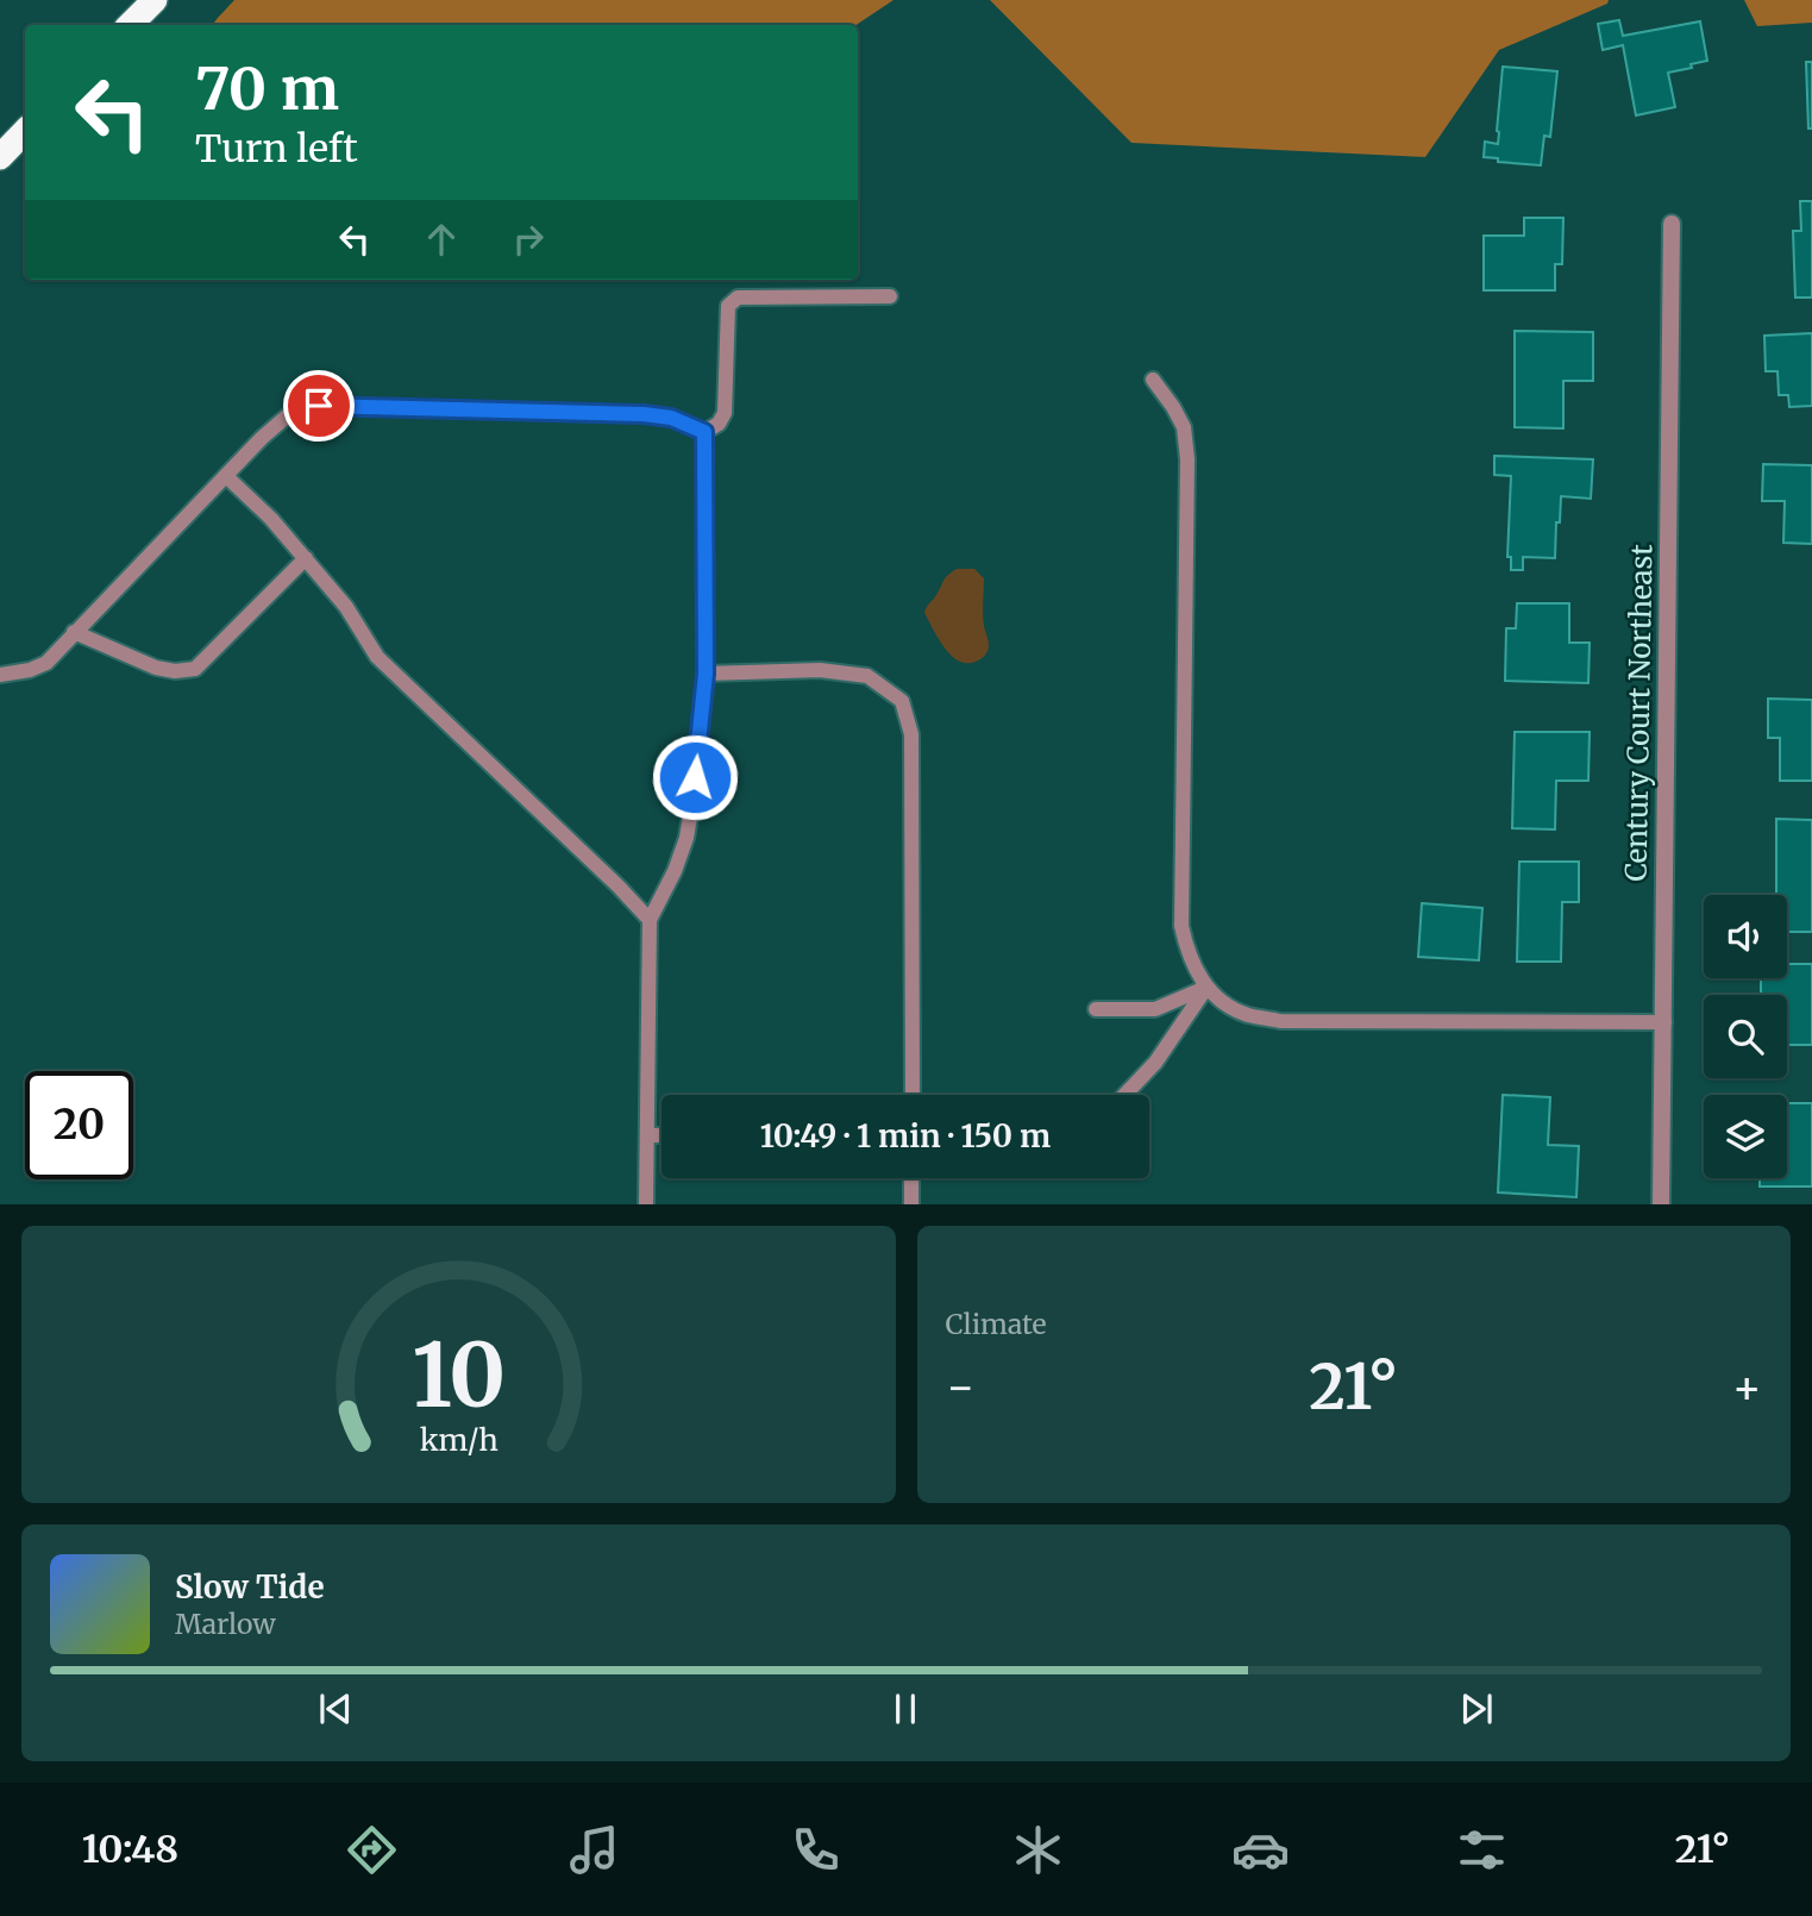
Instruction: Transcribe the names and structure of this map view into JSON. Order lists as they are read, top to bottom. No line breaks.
{"streets":{"street":["Century Court Northeast"]},"page":{"turn":["70 m","Turn left"],"limit":"20","trip":"10:49 · 1 min · 150 m","tile":"Climate","heat":["−","21°","+"],"song":["Slow Tide","Marlow"],"tabs":["10:48","21°"],"gauge":["10","km/h"]}}
